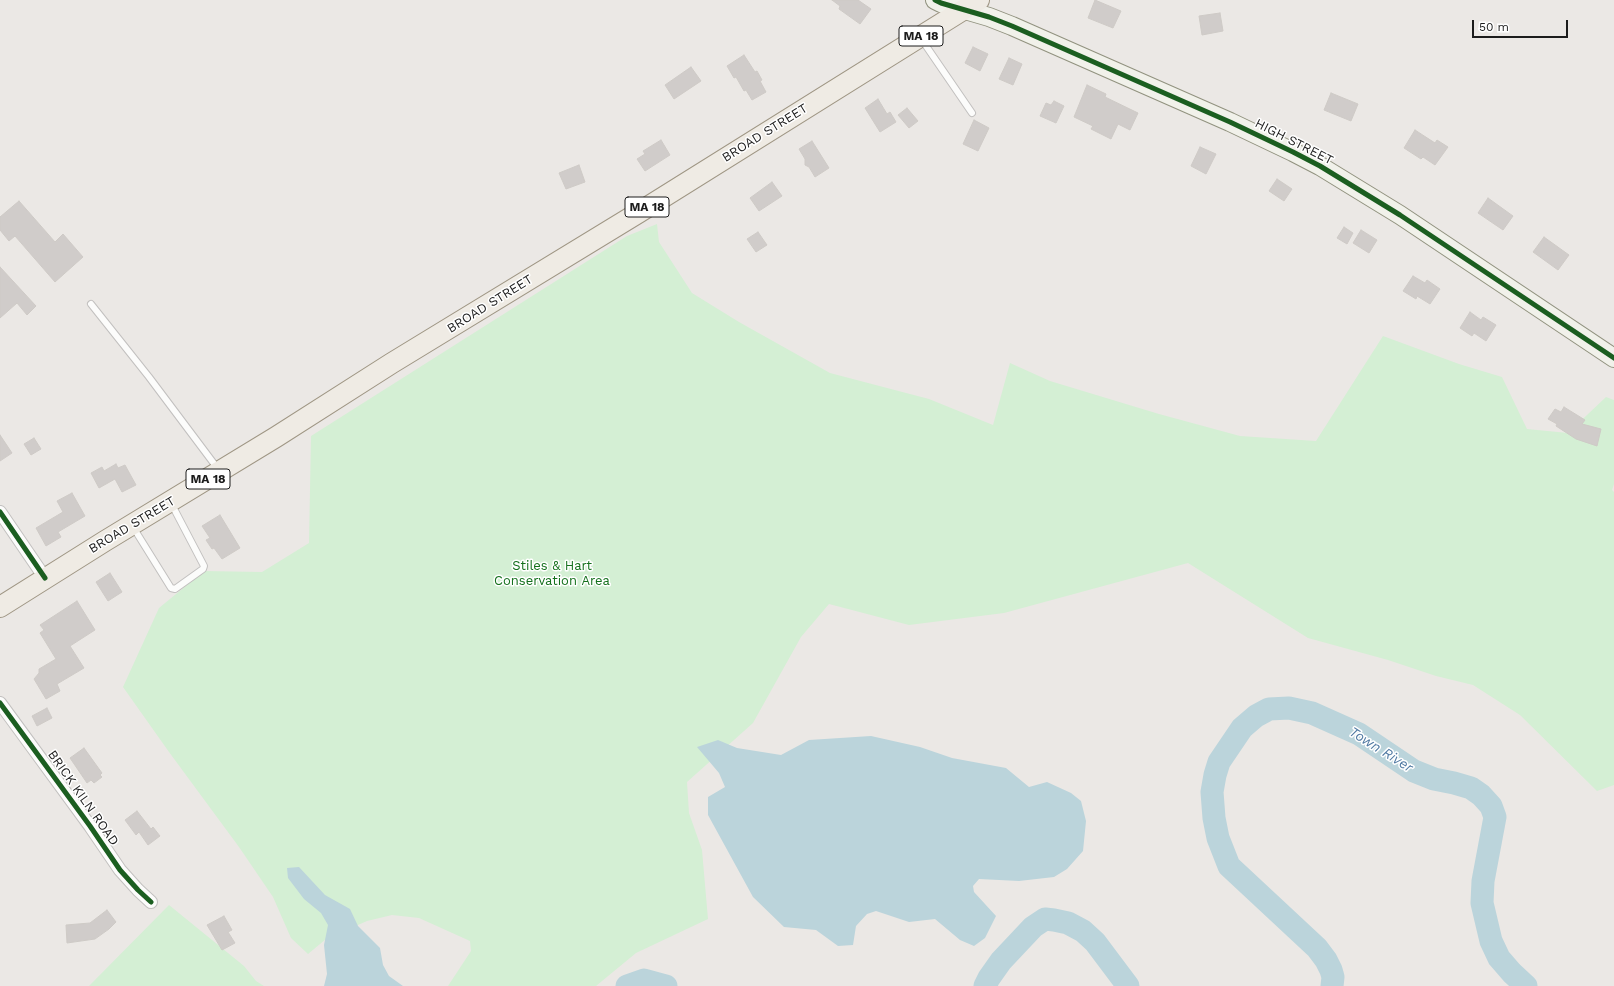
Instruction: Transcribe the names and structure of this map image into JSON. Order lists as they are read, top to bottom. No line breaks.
{"streets":{"main road":["MA 18","BROAD STREET"],"street":["HIGH STREET","BRICK KILN ROAD"]},"crossings":[["BROAD STREET","HIGH STREET"]],"water":["Town River"],"parks":["Stiles & Hart Conservation Area"],"scale_bar":"50 m"}
